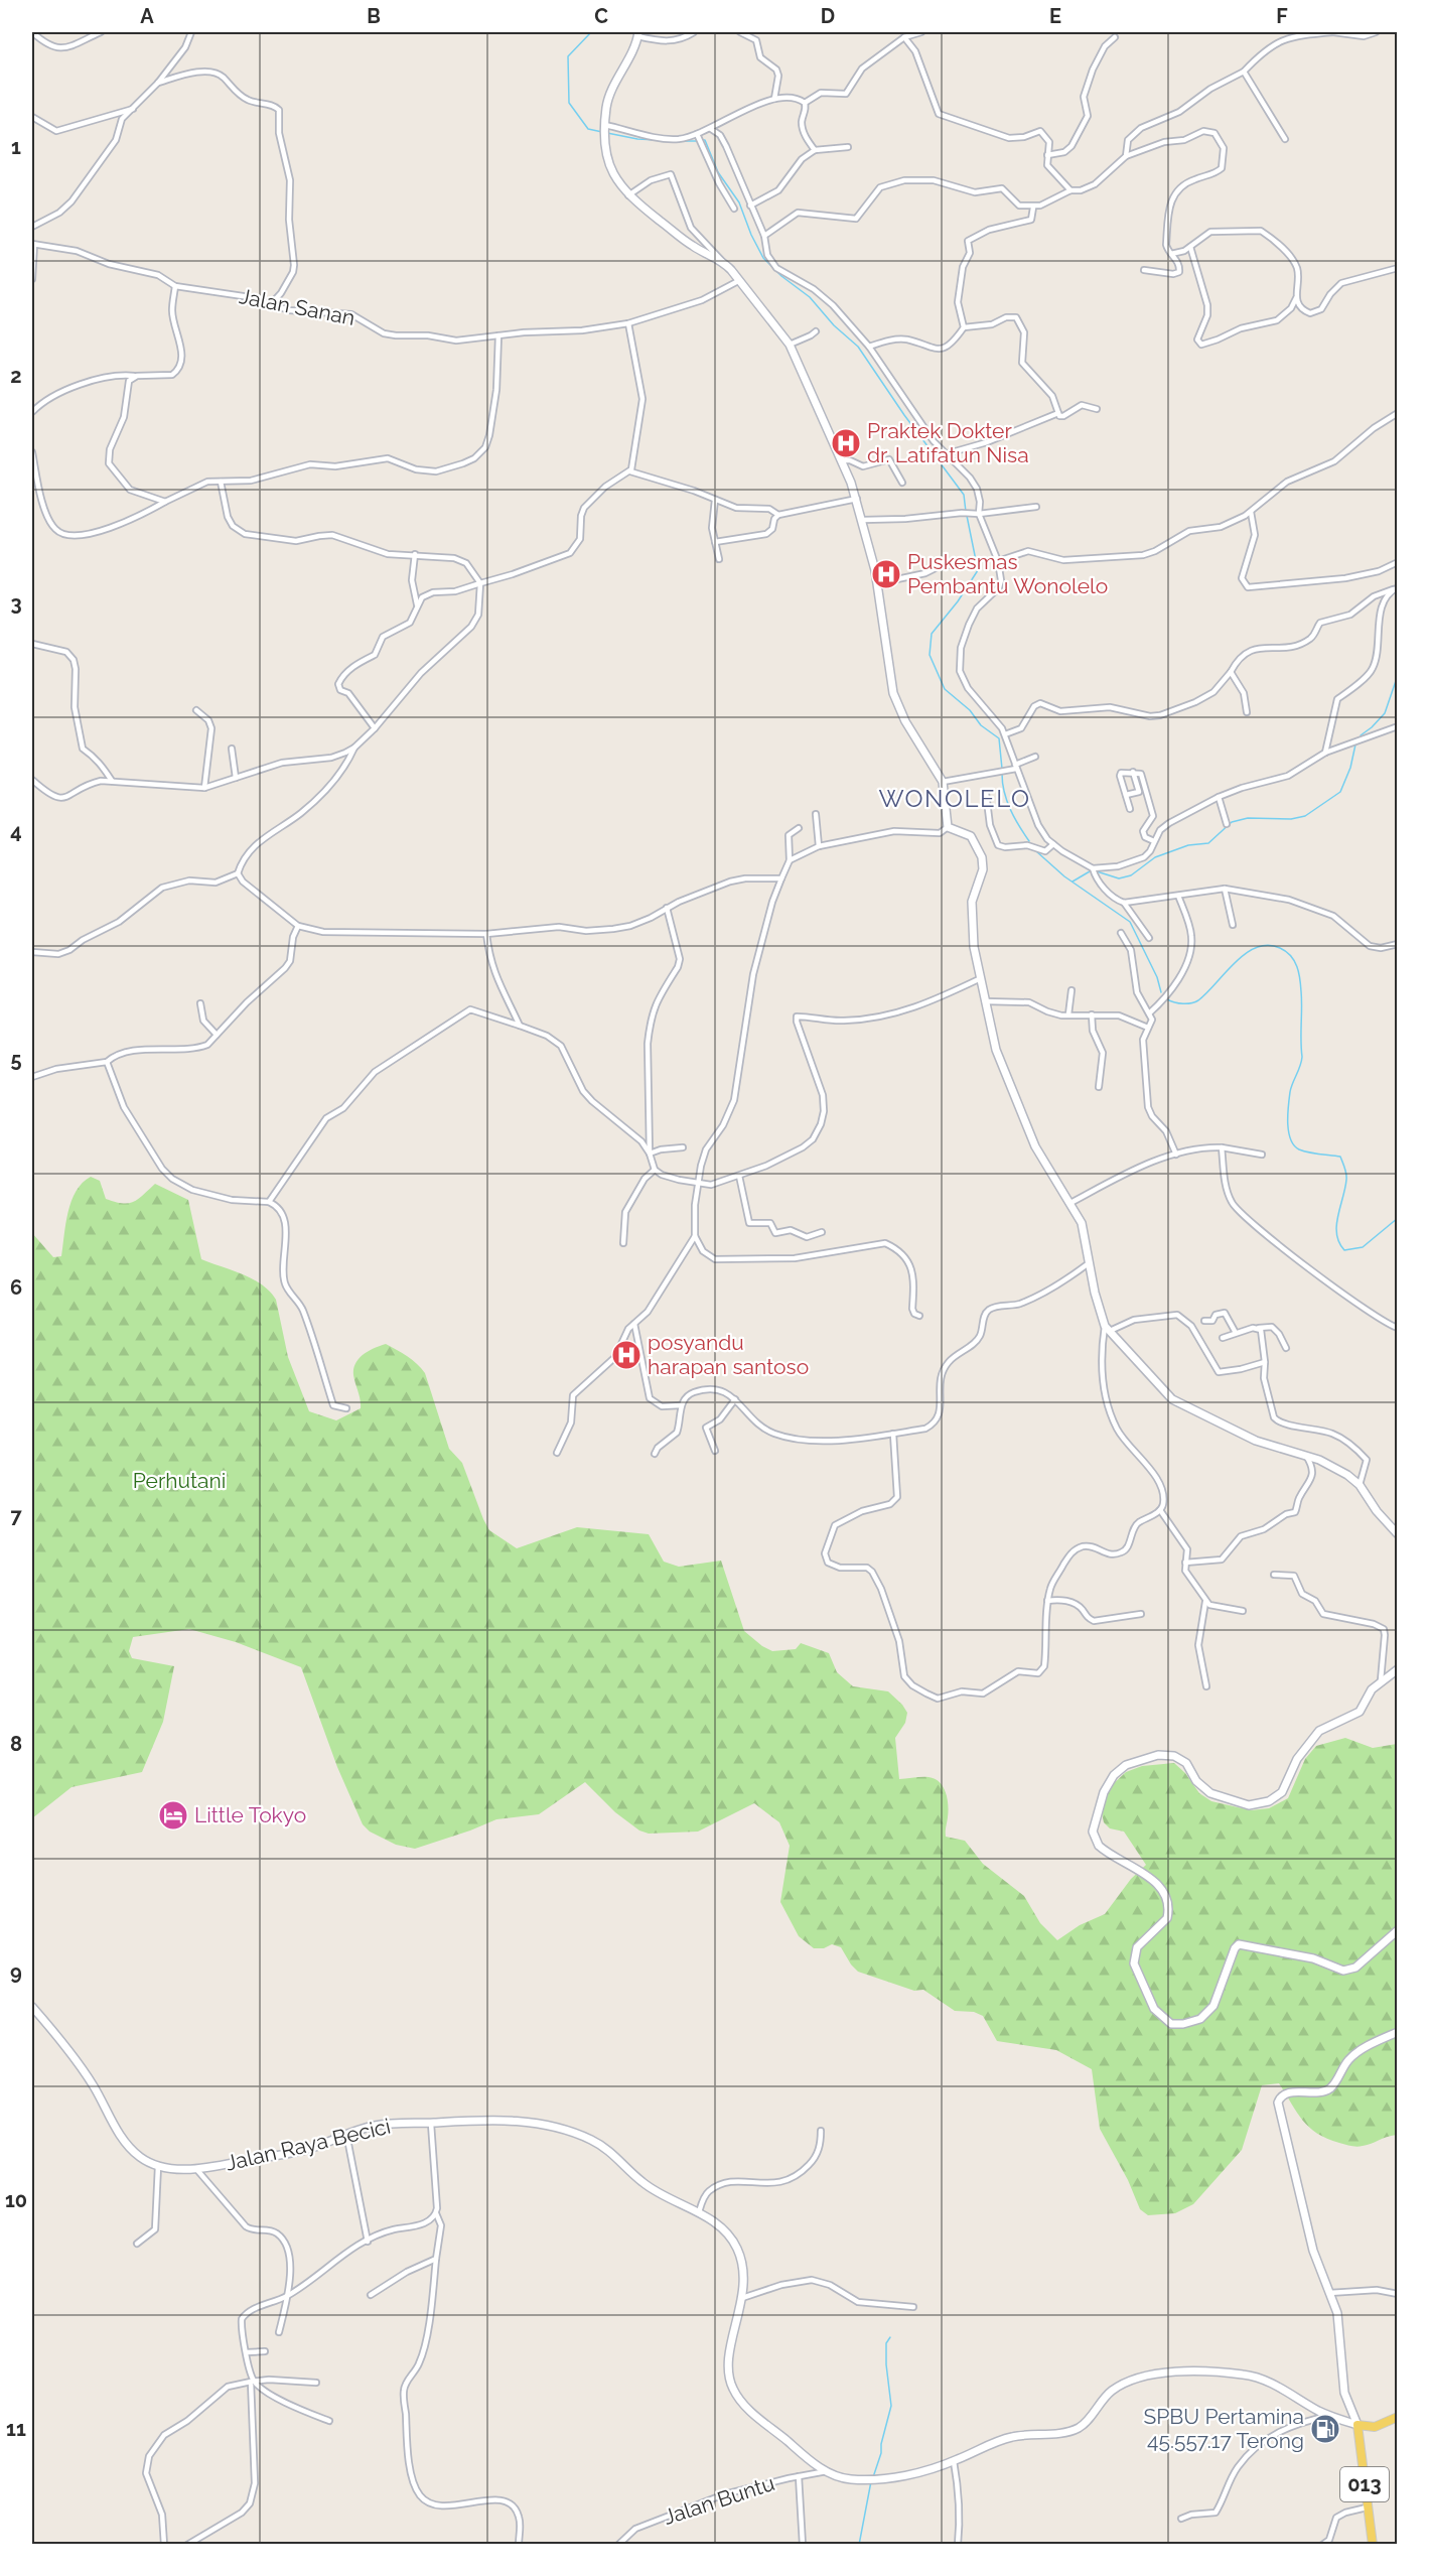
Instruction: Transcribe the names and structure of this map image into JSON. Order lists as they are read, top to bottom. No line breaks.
{"streets":{"main road":["Jalan Raya Becici","013"],"street":["Jalan Sanan","Jalan Buntu"]},"crossings":[["Jalan Raya Becici","Jalan Buntu"]],"districts":["WONOLELO"],"parks":["Perhutani"],"places":{"hospital":["Praktek Dokter dr. Latifatun Nisa","Puskesmas Pembantu Wonolelo","posyandu harapan santoso"],"hotel":["Little Tokyo"],"fuel station":["SPBU Pertamina 45.557.17 Terong"]},"grid":{"columns":["A","B","C","D","E","F"],"rows":["1","2","3","4","5","6","7","8","9","10","11"]}}
